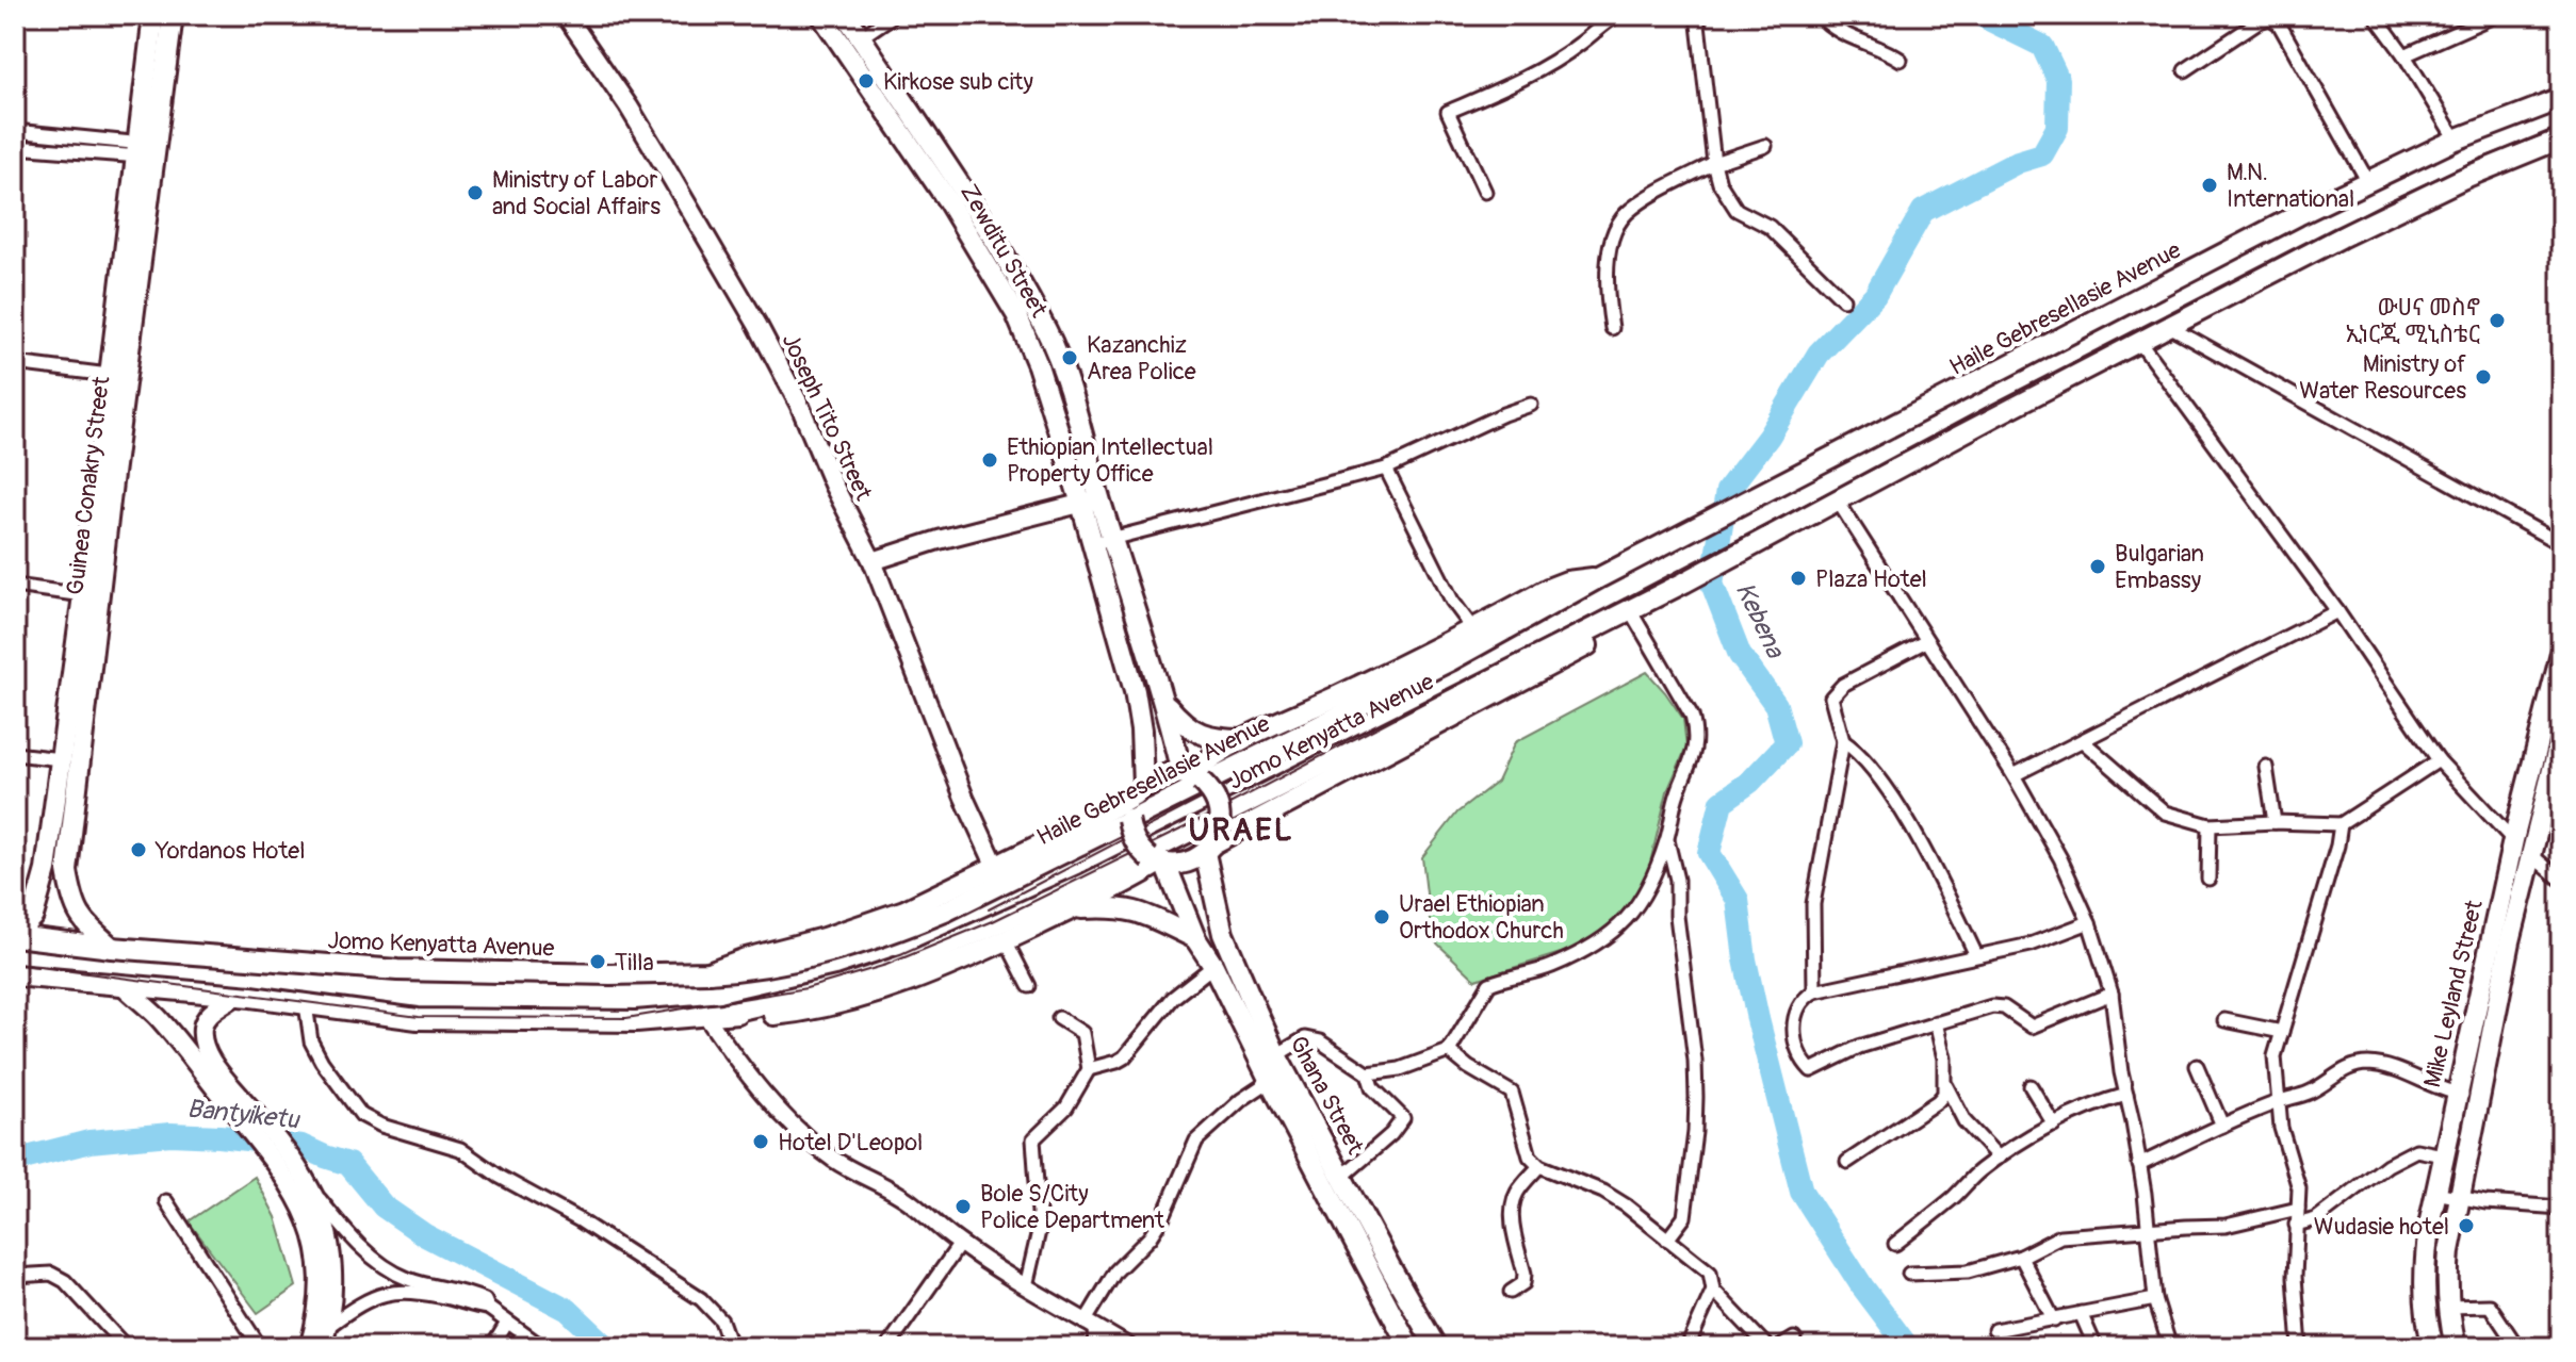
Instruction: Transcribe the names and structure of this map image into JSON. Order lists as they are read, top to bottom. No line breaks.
{"streets":{"main road":["Zewditu Street","Haile Gebresellasie Avenue","Joseph Tito Street","Guinea Conakry Street","Jomo Kenyatta Avenue","Mike Leyland Street","Ghana Street"]},"crossings":[["Zewditu Street","Haile Gebresellasie Avenue"],["Zewditu Street","Jomo Kenyatta Avenue"],["Zewditu Street","Ghana Street"],["Haile Gebresellasie Avenue","Jomo Kenyatta Avenue"],["Haile Gebresellasie Avenue","Ghana Street"],["Joseph Tito Street","Jomo Kenyatta Avenue"],["Guinea Conakry Street","Jomo Kenyatta Avenue"],["Jomo Kenyatta Avenue","Ghana Street"]],"districts":["URAEL"],"water":["Kebena","Bantyiketu"],"places":["Kirkose sub city","M.N. International","Ministry of Labor and Social Affairs","ውሀና መስኖ ኢነርጂ ሚኒስቴር","Kazanchiz Area Police","Ministry of Water Resources","Ethiopian Intellectual Property Office","Bulgarian Embassy","Plaza Hotel","Yordanos Hotel","Urael Ethiopian Orthodox Church","Tilla","Hotel D'Leopol","Bole S/City Police Department","Wudasie hotel"]}
